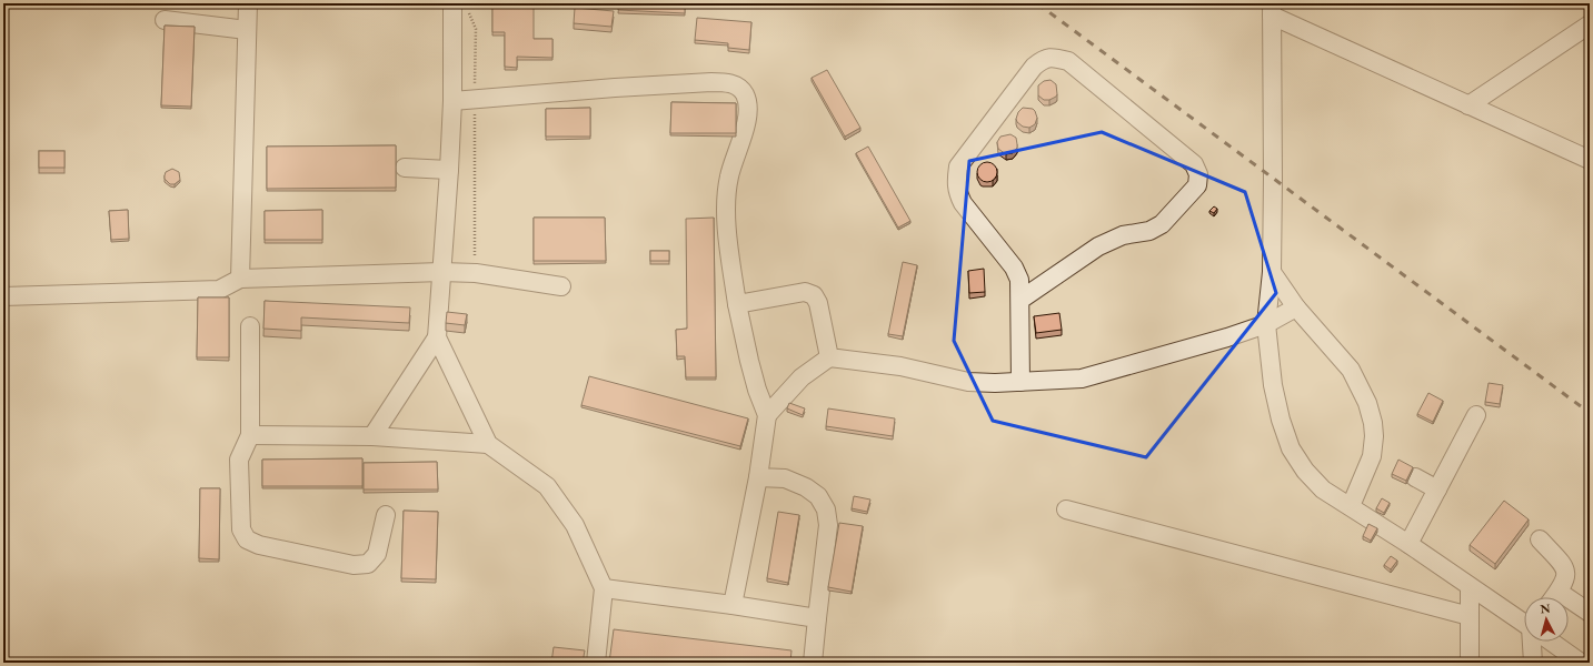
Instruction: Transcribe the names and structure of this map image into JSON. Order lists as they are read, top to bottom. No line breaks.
{"north":"top"}
